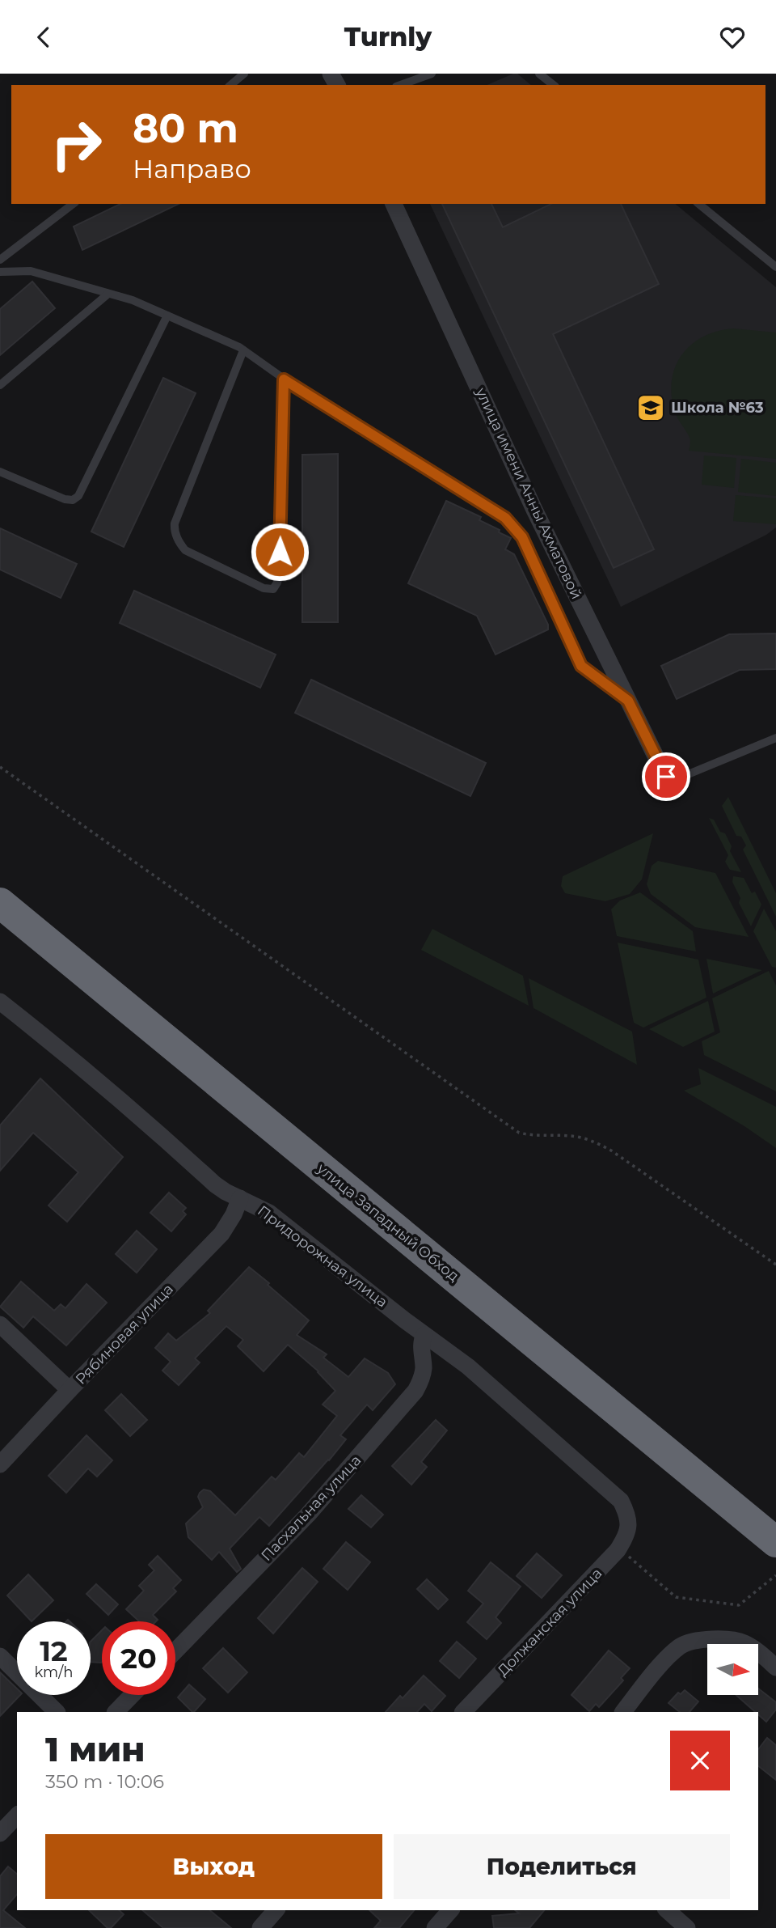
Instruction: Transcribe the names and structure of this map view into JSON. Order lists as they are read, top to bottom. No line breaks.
{"streets":{"highway":["улица Западный Обход"],"street":["улица имени Анны Ахматовой","Придорожная улица","Рябиновая улица","Пасхальная улица","Должанская улица"]},"crossings":[["Придорожная улица","Рябиновая улица"],["Придорожная улица","Пасхальная улица"],["Придорожная улица","Должанская улица"]],"places":{"school or university":["Школа №63"]},"north":"right","page":{"header":"Turnly","turn":["80 m","Направо"],"speed":"12 km/h","limit":"20","heading":["1 мин","350 m · 10:06"],"buttons":["Выход","Поделиться"]}}
